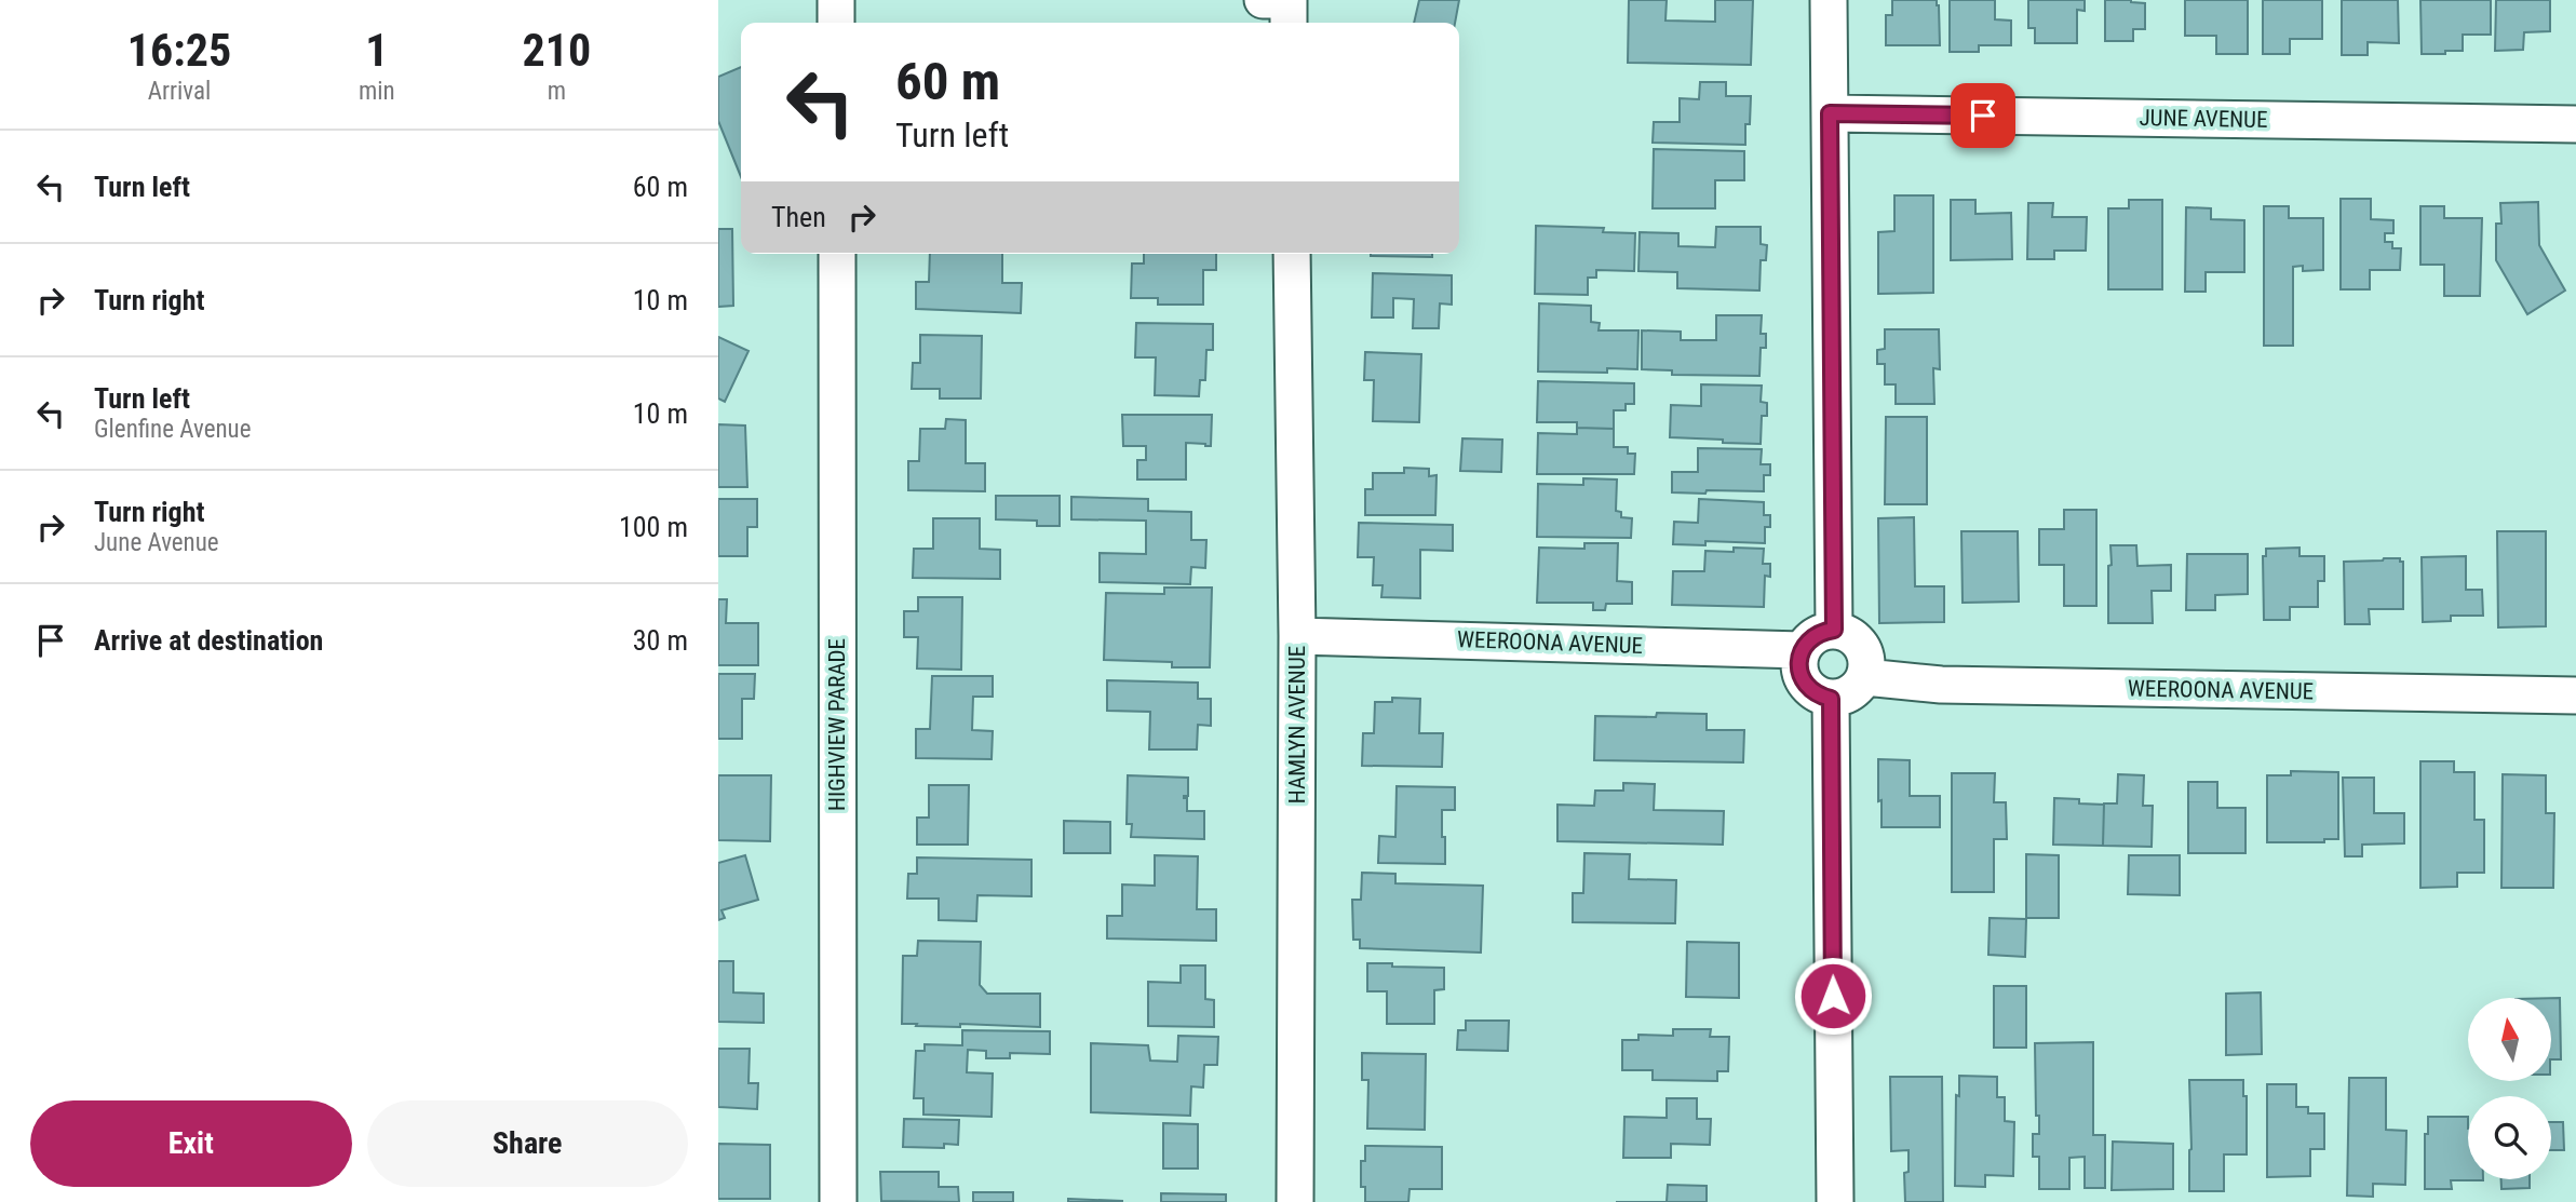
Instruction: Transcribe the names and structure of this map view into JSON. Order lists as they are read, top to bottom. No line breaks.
{"streets":{"street":["JUNE AVENUE","WEEROONA AVENUE","HIGHVIEW PARADE","HAMLYN AVENUE"]},"crossings":[["WEEROONA AVENUE","HAMLYN AVENUE"]],"north":"top","page":{"eta":["16:25","Arrival","1","min","210","m"],"turn":["60 m","Turn left"],"list":[{"name":"Turn left","value":"60 m"},{"name":"Turn right","value":"10 m"},{"name":"Turn left","note":"Glenfine Avenue","value":"10 m"},{"name":"Turn right","note":"June Avenue","value":"100 m"},{"name":"Arrive at destination","value":"30 m"}],"then":"Then","buttons":["Exit","Share"]}}
